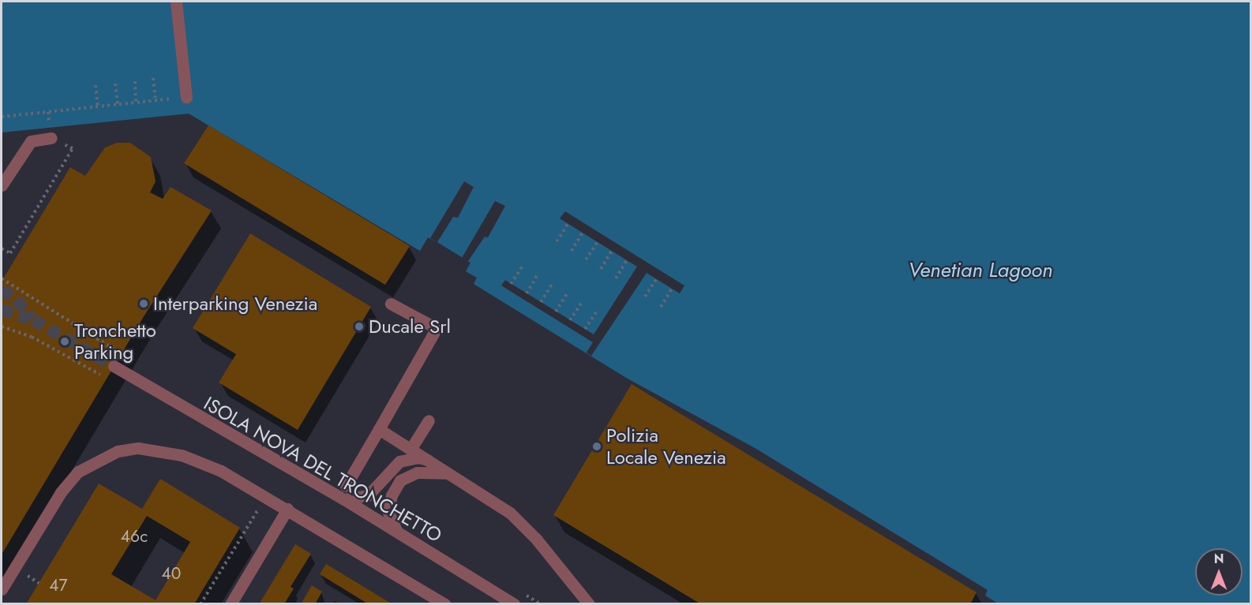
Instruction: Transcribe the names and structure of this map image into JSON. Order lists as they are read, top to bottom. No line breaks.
{"streets":{"street":["ISOLA NOVA DEL TRONCHETTO"]},"water":["Venetian Lagoon"],"places":["Interparking Venezia","Ducale Srl","Tronchetto Parking","Polizia Locale Venezia"],"house_numbers":["46c","40","47"],"north":"top"}
